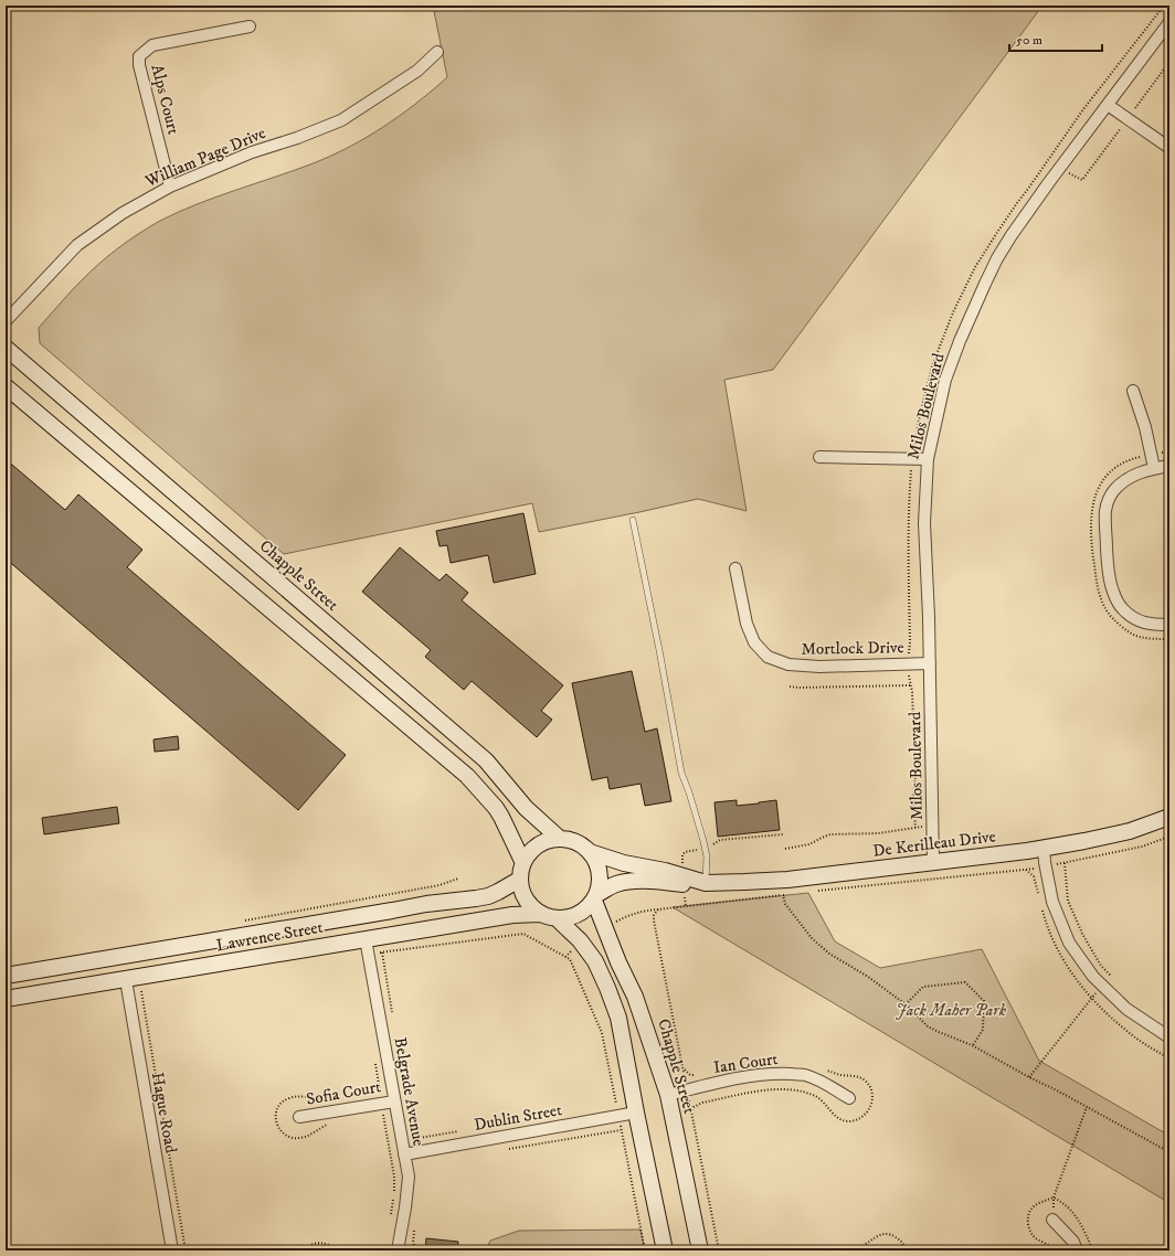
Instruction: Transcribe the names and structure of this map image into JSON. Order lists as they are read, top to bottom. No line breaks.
{"streets":{"street":["Alps Court","William Page Drive","Milos Boulevard","Chapple Street","Mortlock Drive","De Kerilleau Drive","Lawrence Street","Ian Court","Belgrade Avenue","Sofia Court","Hague Road","Dublin Street"]},"crossings":[["Alps Court","William Page Drive"],["Milos Boulevard","Mortlock Drive"],["Milos Boulevard","De Kerilleau Drive"],["Chapple Street","De Kerilleau Drive"],["Chapple Street","Lawrence Street"],["Chapple Street","Ian Court"],["De Kerilleau Drive","Lawrence Street"],["Lawrence Street","Belgrade Avenue"],["Lawrence Street","Hague Road"],["Belgrade Avenue","Sofia Court"],["Belgrade Avenue","Dublin Street"]],"parks":["Jack Maher Park"],"scale_bar":"50 m"}
